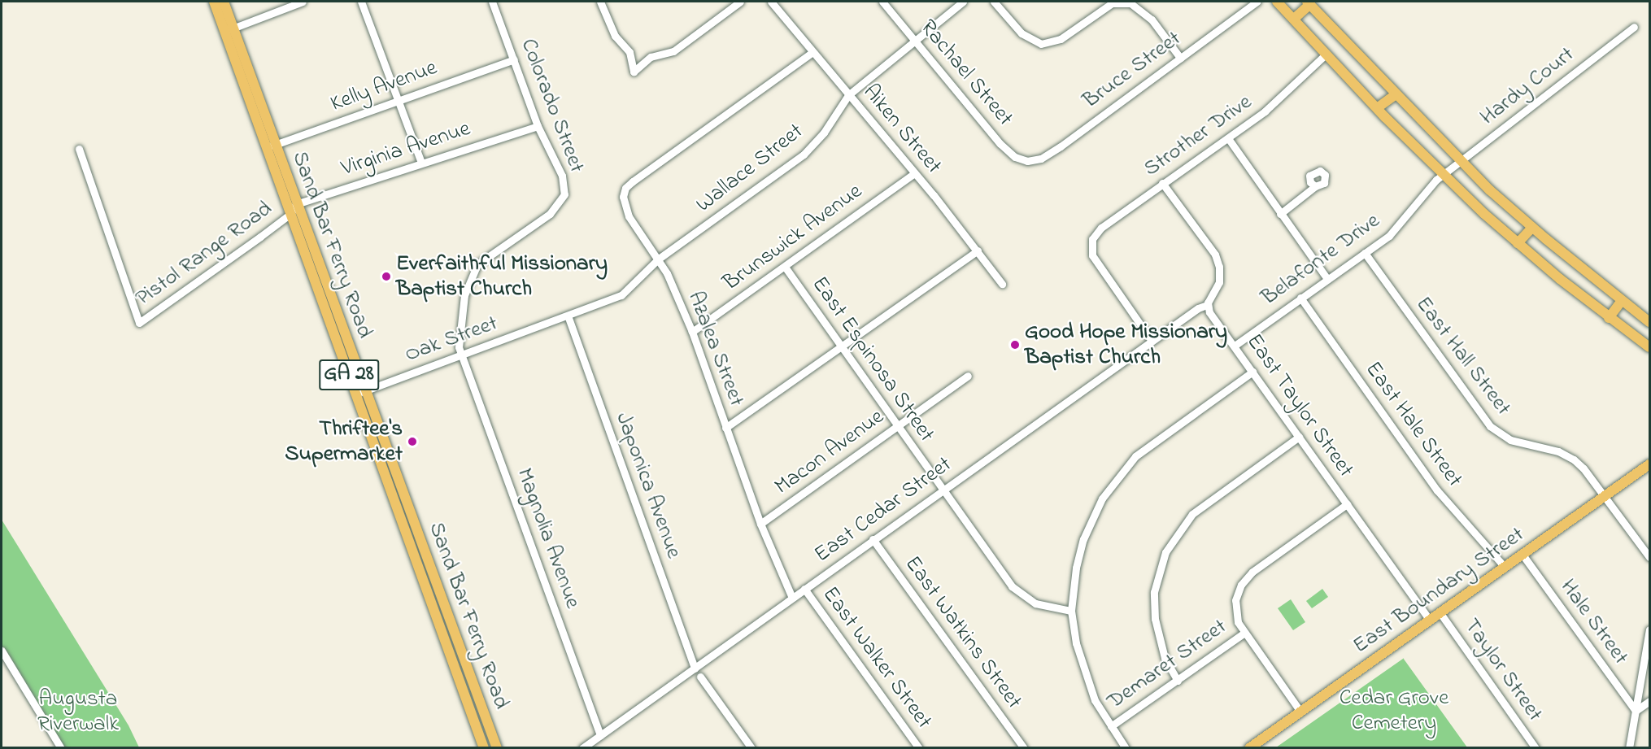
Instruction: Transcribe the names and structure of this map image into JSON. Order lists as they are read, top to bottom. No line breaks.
{"streets":{"main road":["Sand Bar Ferry Road","GA 28","East Boundary Street"],"street":["Bruce Street","Rachael Street","Kelly Avenue","Hardy Court","Colorado Street","Aiken Street","Strother Drive","Virginia Avenue","Wallace Street","Brunswick Avenue","Pistol Range Road","Belafonte Drive","Oak Street","Azalea Street","East Hall Street","East Espinosa Street","East Taylor Street","East Hale Street","Macon Avenue","Japonica Avenue","East Cedar Street","Magnolia Avenue","Hale Street","East Watkins Street","East Walker Street","Demaret Street","Taylor Street"]},"crossings":[["Bruce Street","Rachael Street"],["Rachael Street","Wallace Street"],["Kelly Avenue","Colorado Street"],["Kelly Avenue","Sand Bar Ferry Road"],["Hardy Court","Belafonte Drive"],["Colorado Street","Virginia Avenue"],["Colorado Street","Oak Street"],["Colorado Street","Magnolia Avenue"],["Aiken Street","Wallace Street"],["Aiken Street","Brunswick Avenue"],["Aiken Street","Azalea Street"],["Strother Drive","East Cedar Street"],["Virginia Avenue","Sand Bar Ferry Road"],["Wallace Street","Oak Street"],["Wallace Street","Azalea Street"],["Brunswick Avenue","Azalea Street"],["Brunswick Avenue","East Espinosa Street"],["Sand Bar Ferry Road","Pistol Range Road"],["Sand Bar Ferry Road","Oak Street"],["Belafonte Drive","East Hall Street"],["Belafonte Drive","East Taylor Street"],["Belafonte Drive","East Hale Street"],["Oak Street","Azalea Street"],["Oak Street","Japonica Avenue"],["Oak Street","Magnolia Avenue"],["Azalea Street","Macon Avenue"],["Azalea Street","East Cedar Street"],["East Hall Street","East Boundary Street"],["East Espinosa Street","Macon Avenue"],["East Espinosa Street","East Cedar Street"],["East Taylor Street","East Cedar Street"],["East Taylor Street","East Boundary Street"],["East Hale Street","East Boundary Street"],["Japonica Avenue","East Cedar Street"],["East Cedar Street","Magnolia Avenue"],["East Cedar Street","East Watkins Street"],["East Cedar Street","East Walker Street"],["East Boundary Street","Hale Street"],["East Boundary Street","Taylor Street"]],"parks":["Cedar Grove Cemetery","Augusta Riverwalk"],"places":["Everfaithful Missionary Baptist Church","Good Hope Missionary Baptist Church","Thriftee's Supermarket"]}
